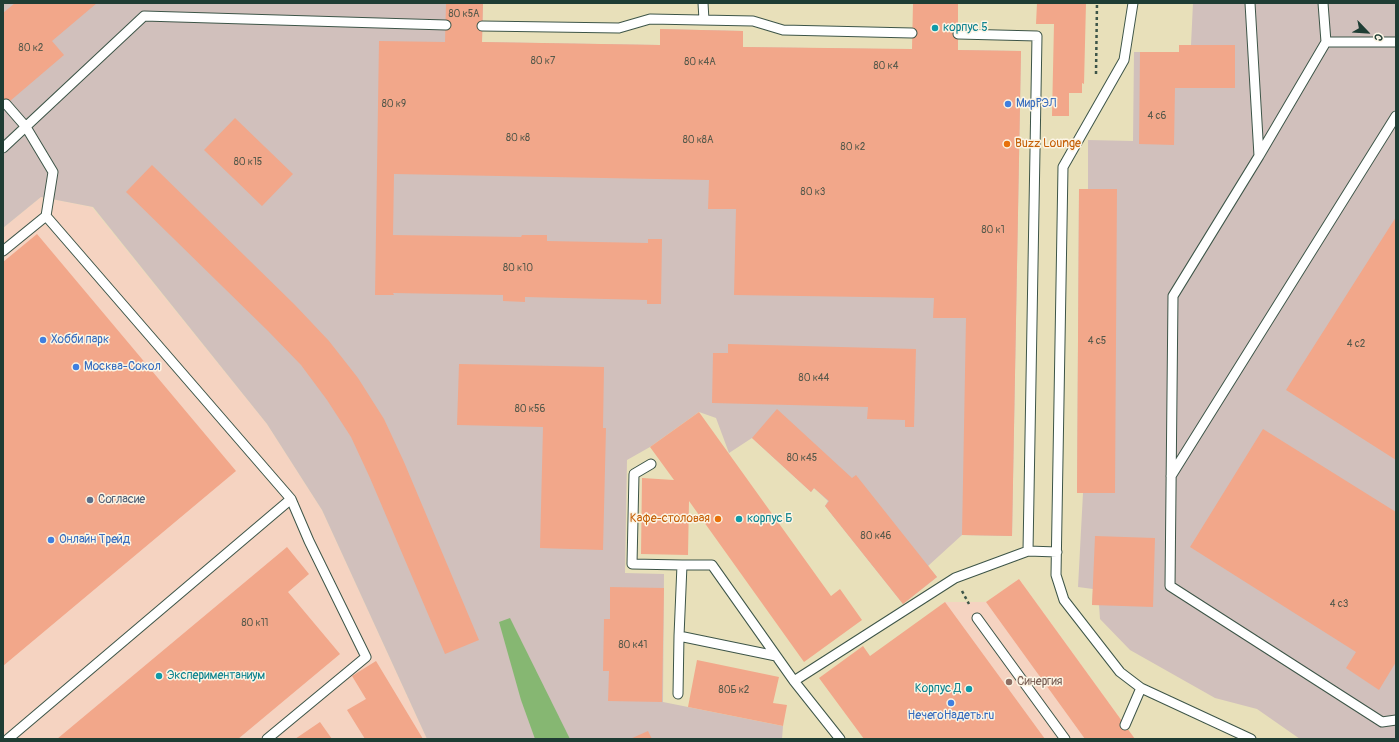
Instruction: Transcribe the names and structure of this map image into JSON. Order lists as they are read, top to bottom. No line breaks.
{"places":["корпус 5","МирРЭЛ","Buzz Lounge","Хобби парк","Москва-Сокол","Согласие","Кафе-столовая","корпус Б","Онлайн Трейд","Экспериментаниум","Синергия","Корпус Д","НечегоНадеть.ru"],"house_numbers":["80 к5А","80 к2","80 к7","80 к4А","80 к4","80 к9","4 с6","80 к8","80 к8А","80 к2","80 к15","80 к3","80 к1","80 к10","4 с5","4 с2","80 к44","80 к56","80 к45","80 к46","4 с3","80 к11","80 к41","80Б к2"],"north":"bottom right"}
